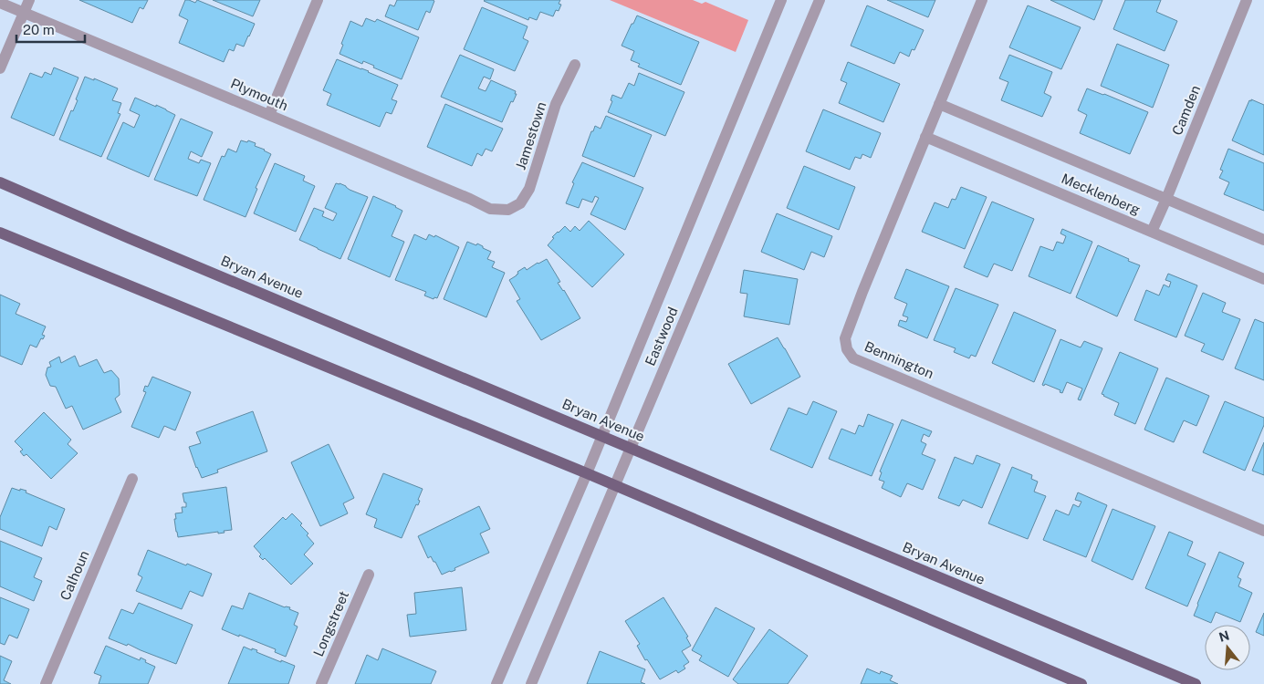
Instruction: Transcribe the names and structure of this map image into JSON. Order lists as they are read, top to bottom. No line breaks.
{"streets":{"main road":["Bryan Avenue"],"street":["Plymouth","Camden","Jamestown","Mecklenberg","Eastwood","Bennington","Calhoun","Longstreet"]},"crossings":[["Plymouth","Jamestown"],["Camden","Mecklenberg"],["Mecklenberg","Bennington"],["Bryan Avenue","Eastwood"]],"scale_bar":"20 m","north":"top"}
